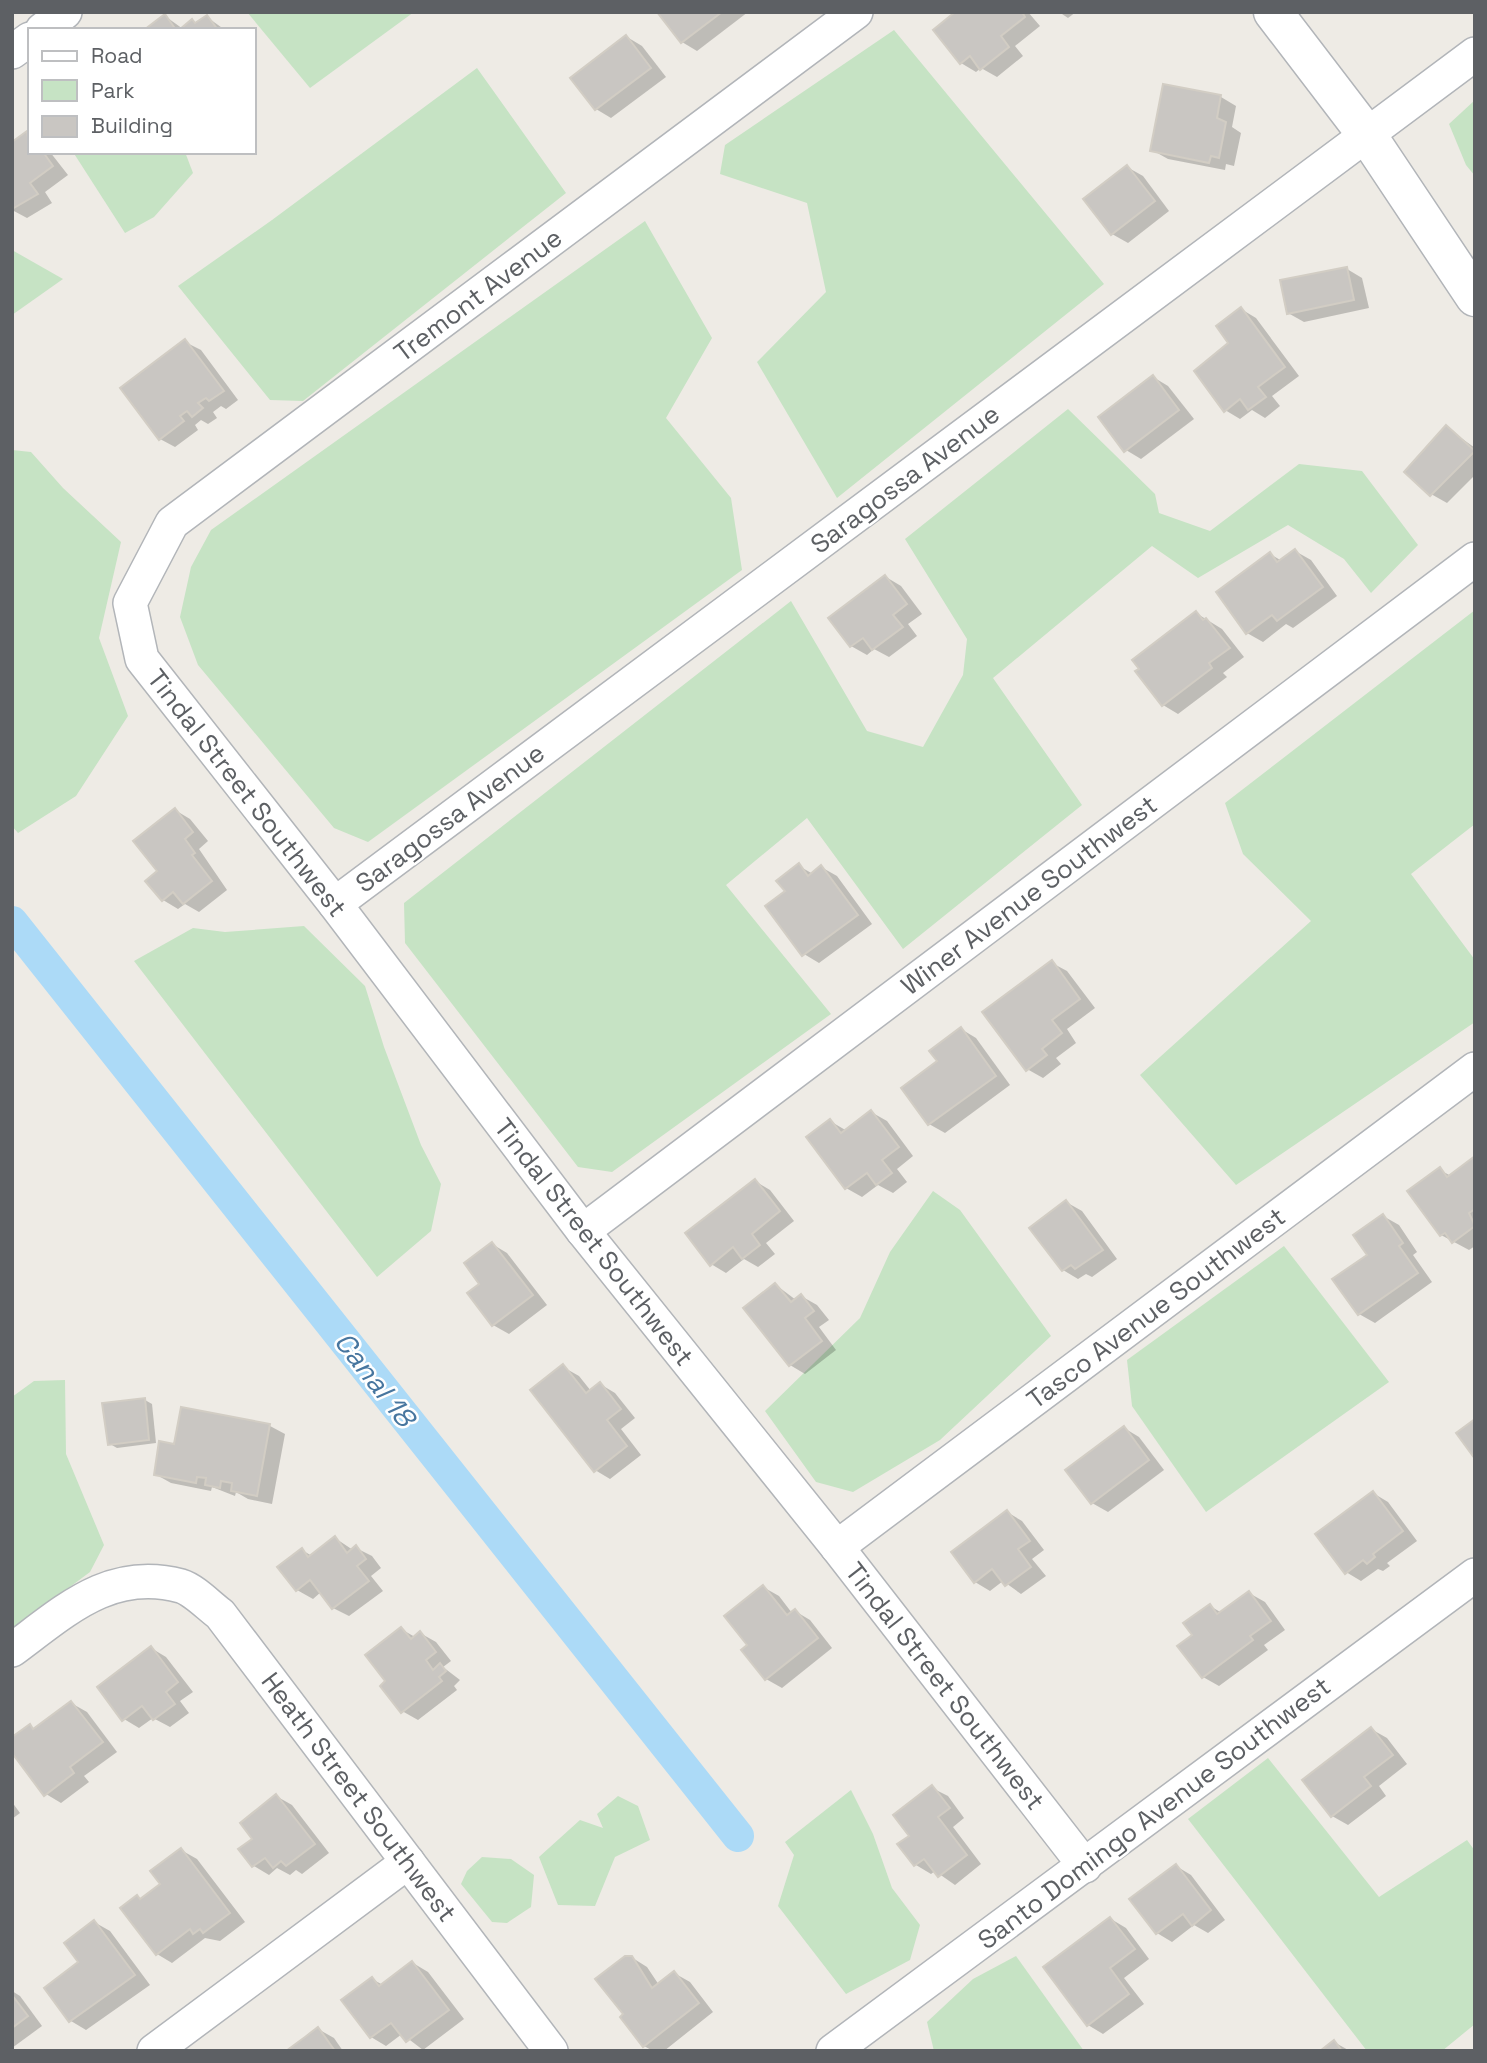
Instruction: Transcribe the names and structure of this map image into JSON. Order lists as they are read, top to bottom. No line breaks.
{"streets":{"street":["Tremont Avenue","Saragossa Avenue","Tindal Street Southwest","Winer Avenue Southwest","Tasco Avenue Southwest","Heath Street Southwest","Santo Domingo Avenue Southwest"]},"crossings":[["Tremont Avenue","Tindal Street Southwest"],["Saragossa Avenue","Tindal Street Southwest"],["Tindal Street Southwest","Winer Avenue Southwest"],["Tindal Street Southwest","Tasco Avenue Southwest"],["Tindal Street Southwest","Santo Domingo Avenue Southwest"]],"water":["Canal 18"],"legend":["Road","Park","Building"]}
